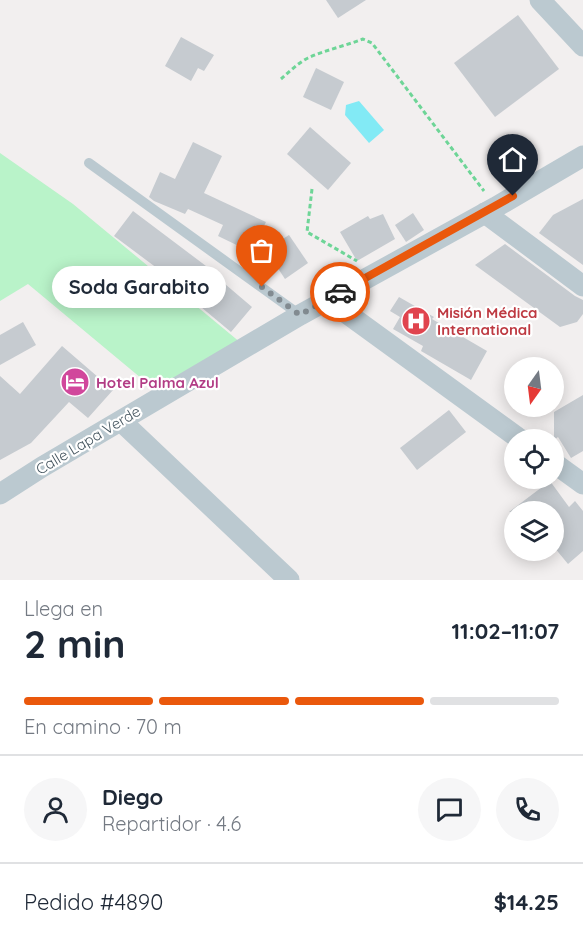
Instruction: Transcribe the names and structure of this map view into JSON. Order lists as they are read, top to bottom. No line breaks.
{"streets":{"street":["Calle Lapa Verde"]},"places":{"other":["Soda Garabito"],"hospital":["Misión Médica International"],"hotel":["Hotel Palma Azul"]},"north":"bottom","page":{"bubble":"Soda Garabito","heading":["2 min","Llega en","11:02–11:07"],"panel":["Diego","Repartidor · 4.6","Pedido #4890","$14.25"],"bar":"En camino · 70 m"}}
